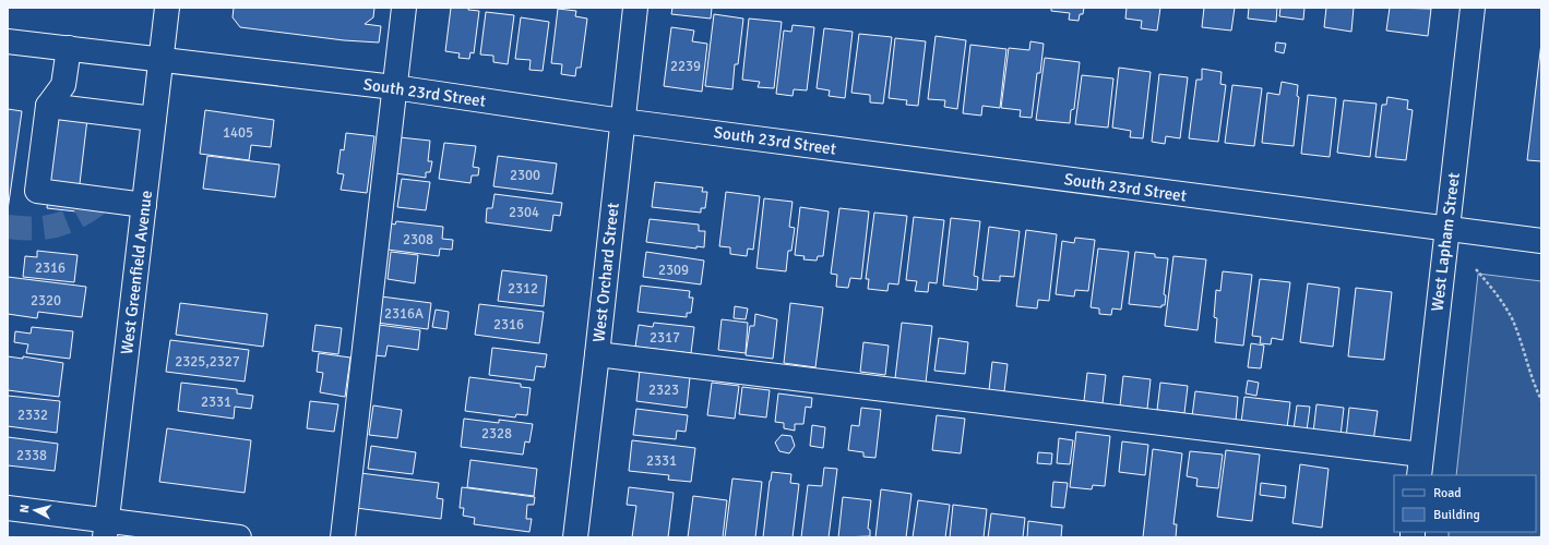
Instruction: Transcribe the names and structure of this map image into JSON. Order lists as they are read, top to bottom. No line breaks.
{"streets":{"street":["South 23rd Street","West Lapham Street","West Greenfield Avenue","West Orchard Street"]},"crossings":[["South 23rd Street","West Lapham Street"],["South 23rd Street","West Greenfield Avenue"],["South 23rd Street","West Orchard Street"]],"house_numbers":["2239","1405","2300","2304","2308","2316","2309","2312","2320","2316A","2316","2317","2325,2327","2323","2331","2332","2328","2338","2331"],"legend":["Road","Building"],"north":"left"}
